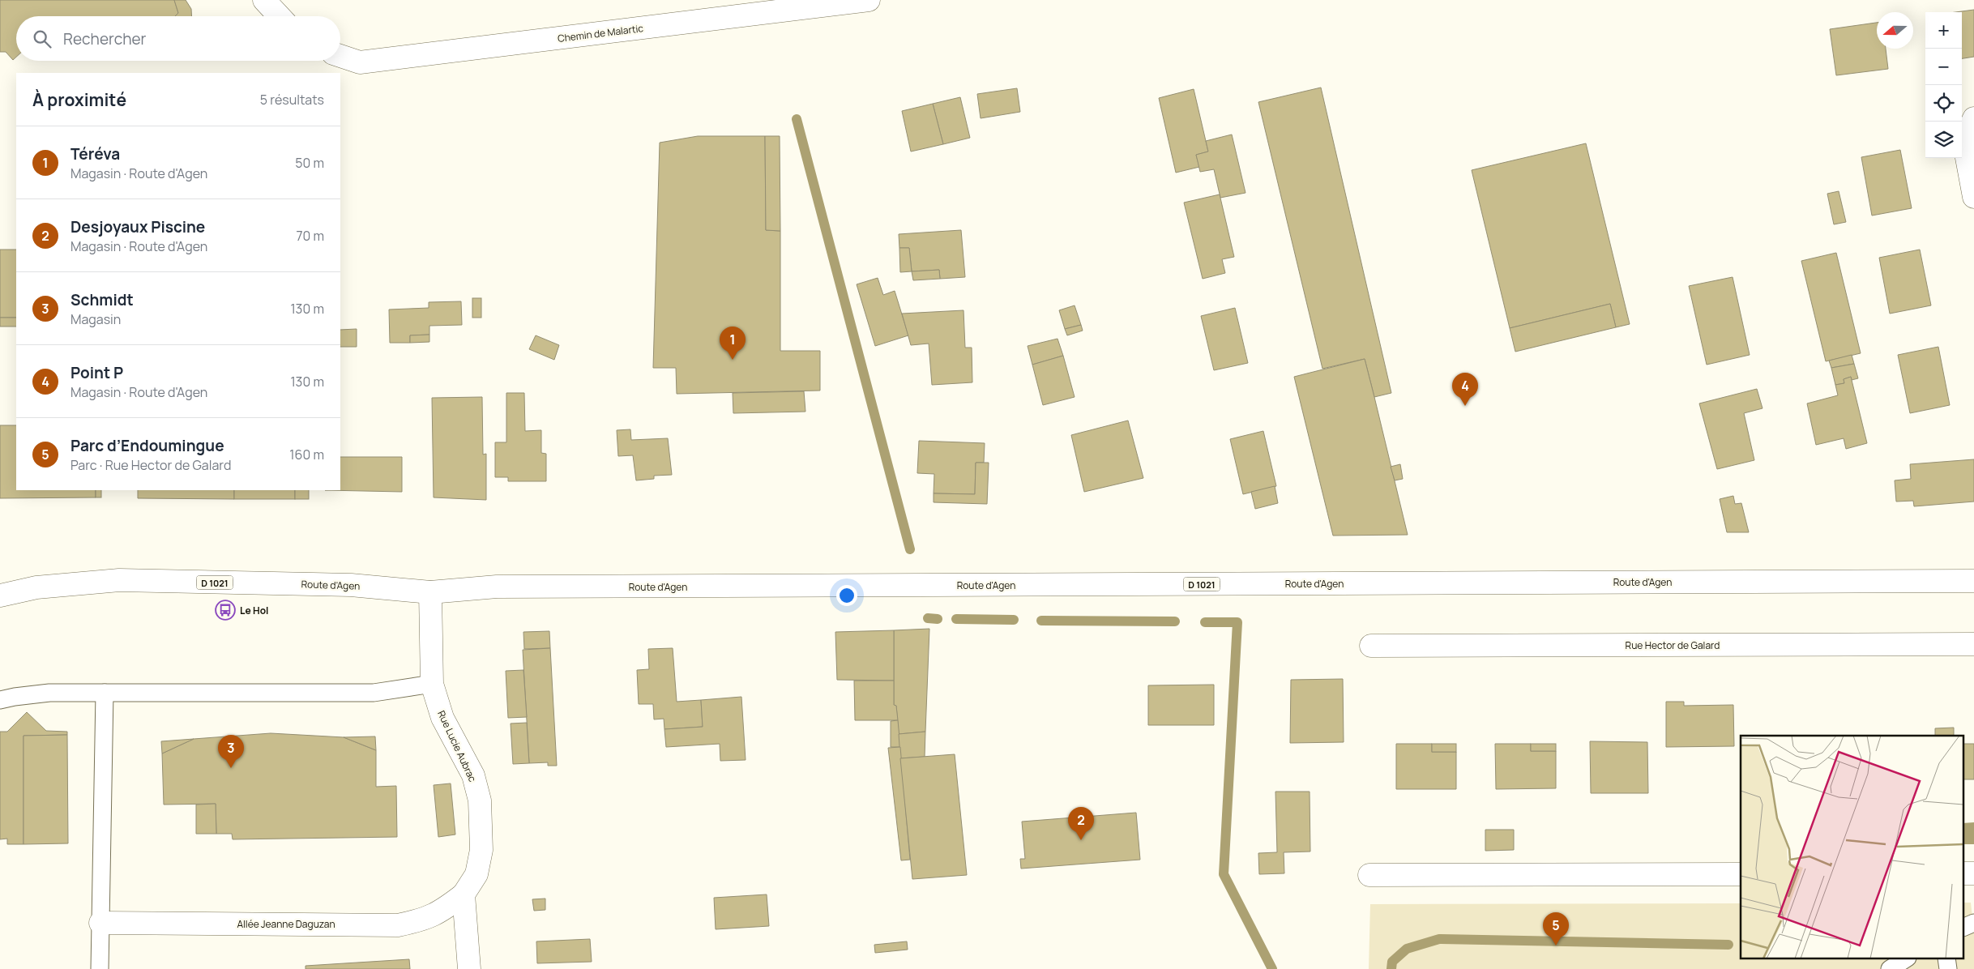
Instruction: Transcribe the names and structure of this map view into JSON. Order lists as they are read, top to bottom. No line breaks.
{"streets":{"street":["Chemin de Malartic","Route d'Agen","D 1021","Rue Hector de Galard","Rue Lucie Aubrac","Allée Jeanne Daguzan"]},"crossings":[["Route d'Agen","Rue Lucie Aubrac"],["Rue Lucie Aubrac","Allée Jeanne Daguzan"]],"places":{"bus stop":["Le Hol"]},"north":"left","page":{"map_buttons":["+","−"],"search":"Rechercher","heading":["À proximité","5 résultats"],"list":[{"mark":"1","name":"Téréva","note":"Magasin · Route d'Agen","value":"50 m"},{"mark":"2","name":"Desjoyaux Piscine","note":"Magasin · Route d'Agen","value":"70 m"},{"mark":"3","name":"Schmidt","note":"Magasin","value":"130 m"},{"mark":"4","name":"Point P","note":"Magasin · Route d'Agen","value":"130 m"},{"mark":"5","name":"Parc d’Endoumingue","note":"Parc · Rue Hector de Galard","value":"160 m"}],"pins":["1","4","3","2","5"]}}
